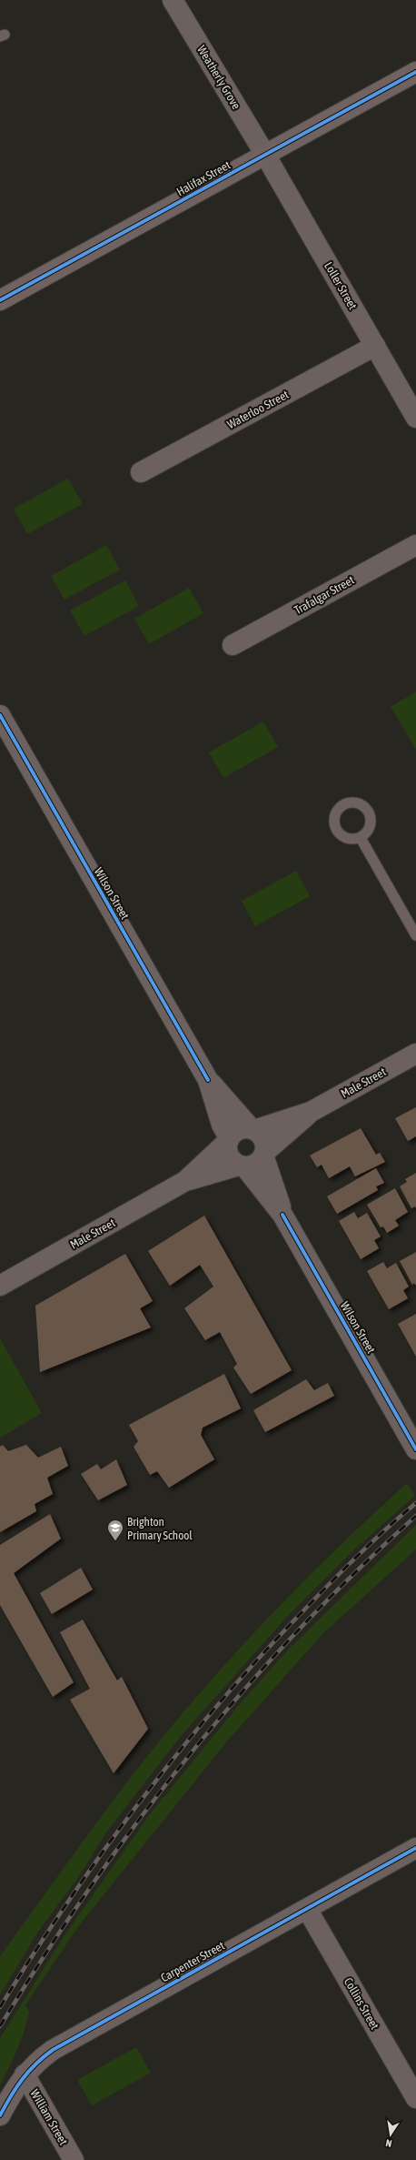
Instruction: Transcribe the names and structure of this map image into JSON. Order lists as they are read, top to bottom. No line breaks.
{"streets":{"street":["Weatherly Grove","Halifax Street","Loller Street","Waterloo Street","Trafalgar Street","Wilson Street","Male Street","Carpenter Street","Collins Street","William Street"]},"crossings":[["Weatherly Grove","Halifax Street"],["Weatherly Grove","Loller Street"],["Halifax Street","Loller Street"],["Loller Street","Waterloo Street"],["Wilson Street","Male Street"],["Carpenter Street","Collins Street"],["Carpenter Street","William Street"]],"places":{"school or university":["Brighton Primary School"]},"north":"bottom"}
